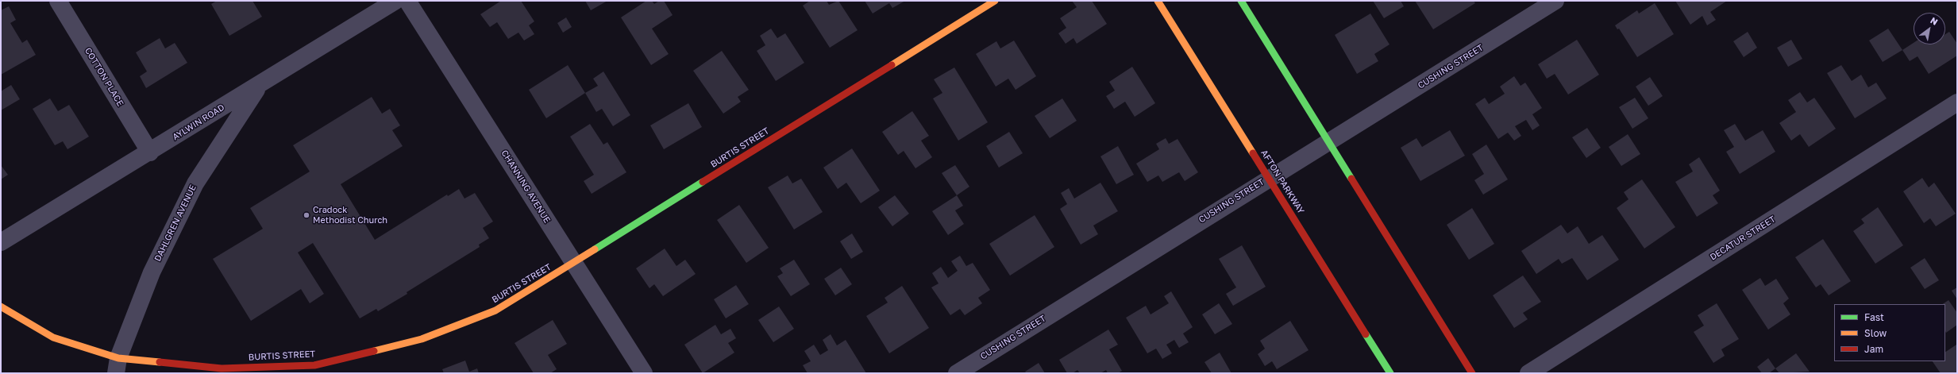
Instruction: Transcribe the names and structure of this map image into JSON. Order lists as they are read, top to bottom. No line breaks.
{"streets":{"street":["CUSHING STREET","COTTON PLACE","AYLWIN ROAD","BURTIS STREET","AFTON PARKWAY","CHANNING AVENUE","DAHLGREN AVENUE","DECATUR STREET"]},"crossings":[["CUSHING STREET","AFTON PARKWAY"],["COTTON PLACE","AYLWIN ROAD"],["AYLWIN ROAD","DAHLGREN AVENUE"],["BURTIS STREET","CHANNING AVENUE"],["BURTIS STREET","DAHLGREN AVENUE"]],"places":["Cradock Methodist Church"],"legend":["Fast","Slow","Jam"],"north":"top right"}
